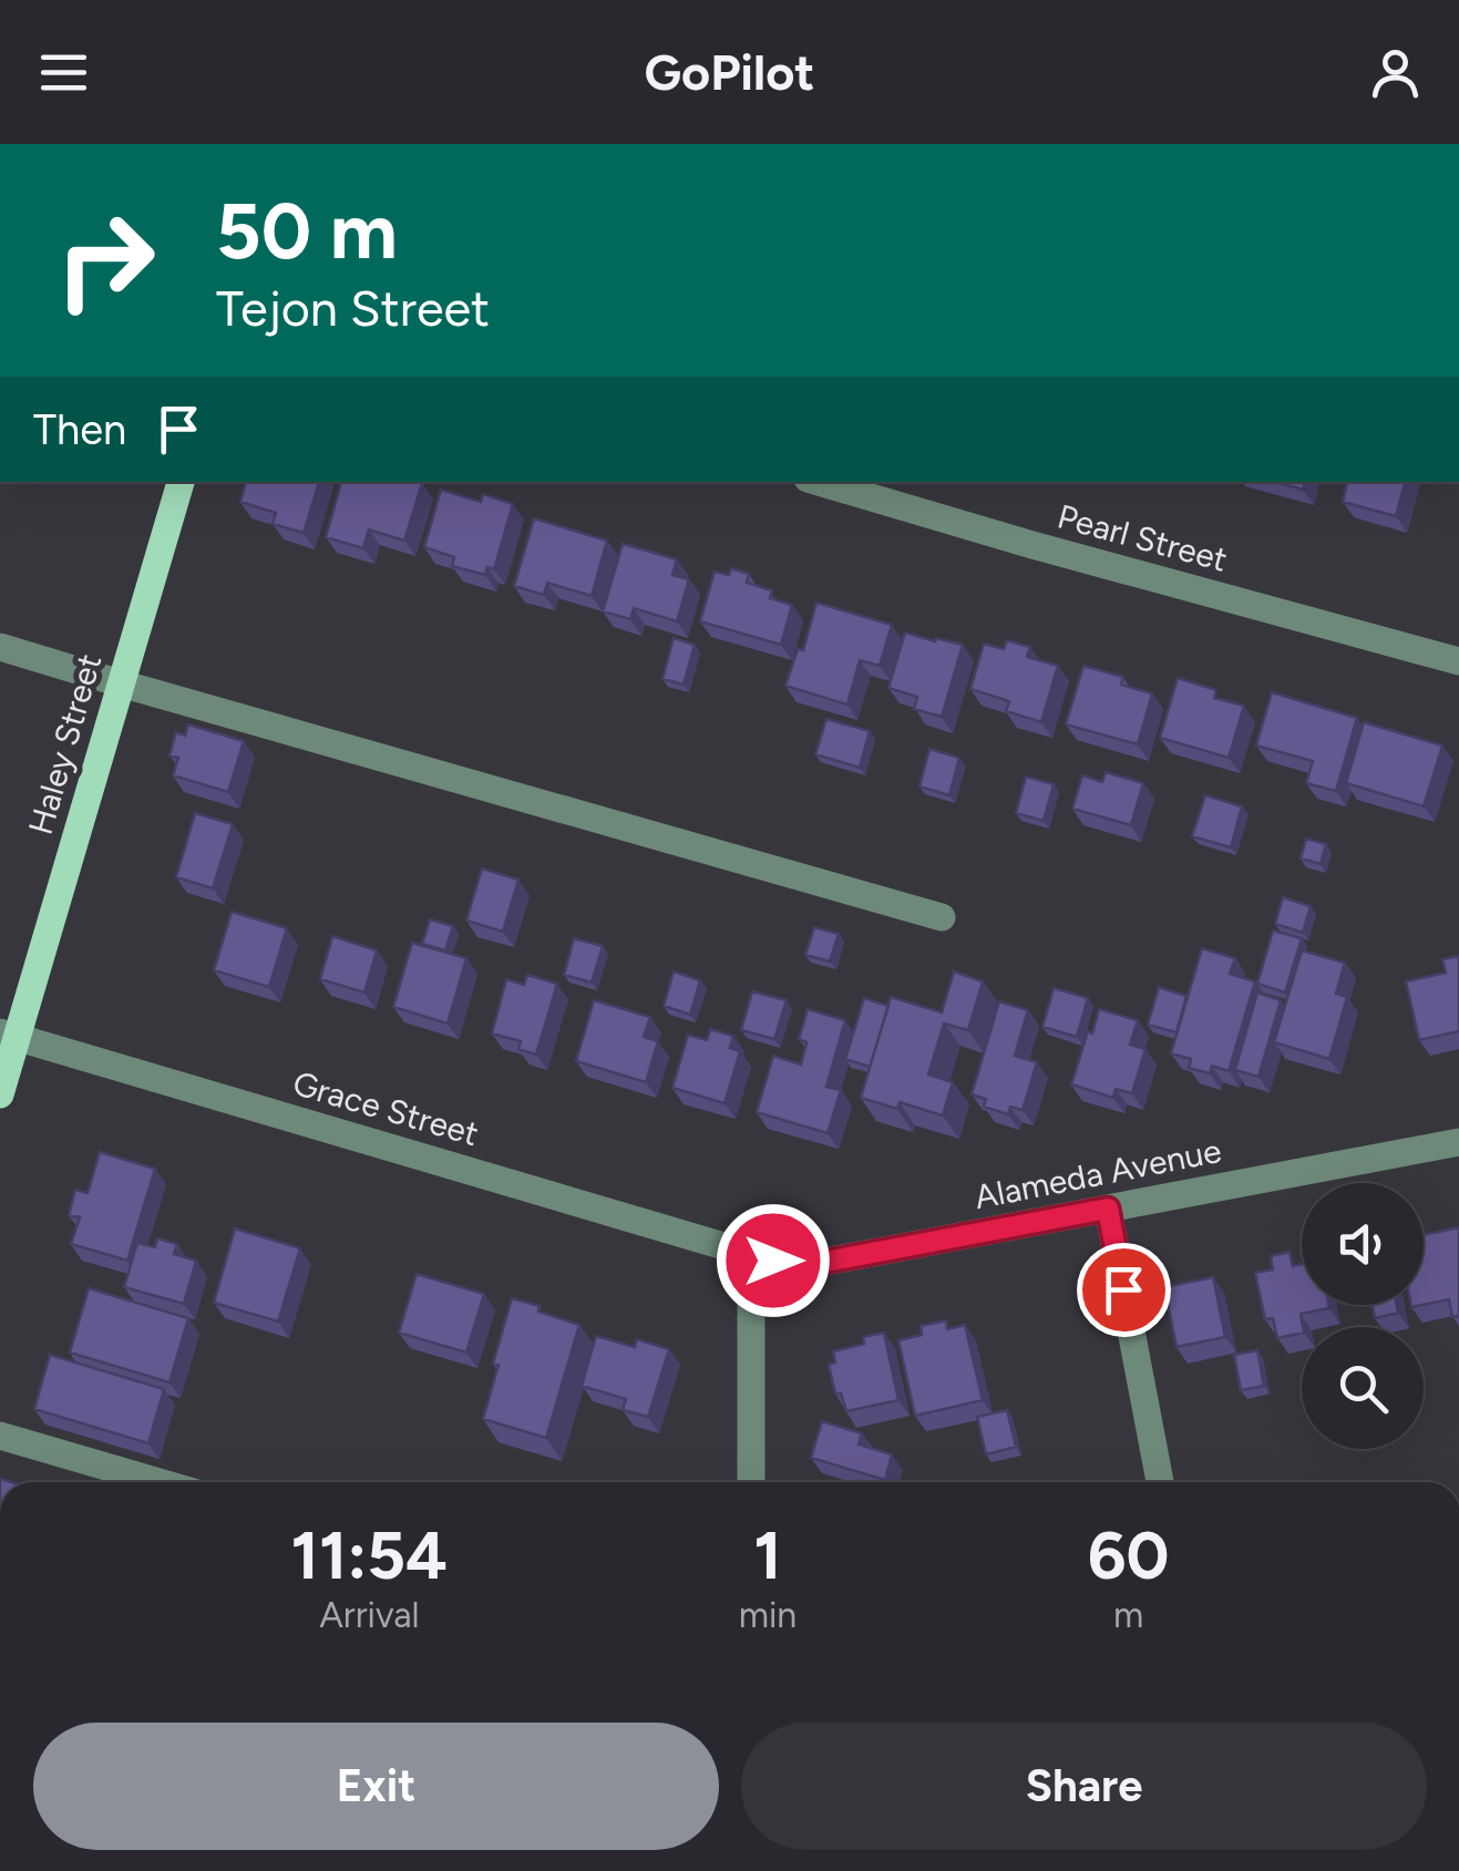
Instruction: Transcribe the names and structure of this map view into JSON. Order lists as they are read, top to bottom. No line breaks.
{"streets":{"main road":["Haley Street"],"street":["Pearl Street","Grace Street","Alameda Avenue"]},"crossings":[["Haley Street","Grace Street"],["Grace Street","Alameda Avenue"]],"page":{"header":"GoPilot","turn":["50 m","Tejon Street"],"then":"Then","eta":["11:54","Arrival","1","min","60","m"],"buttons":["Exit","Share"]}}
